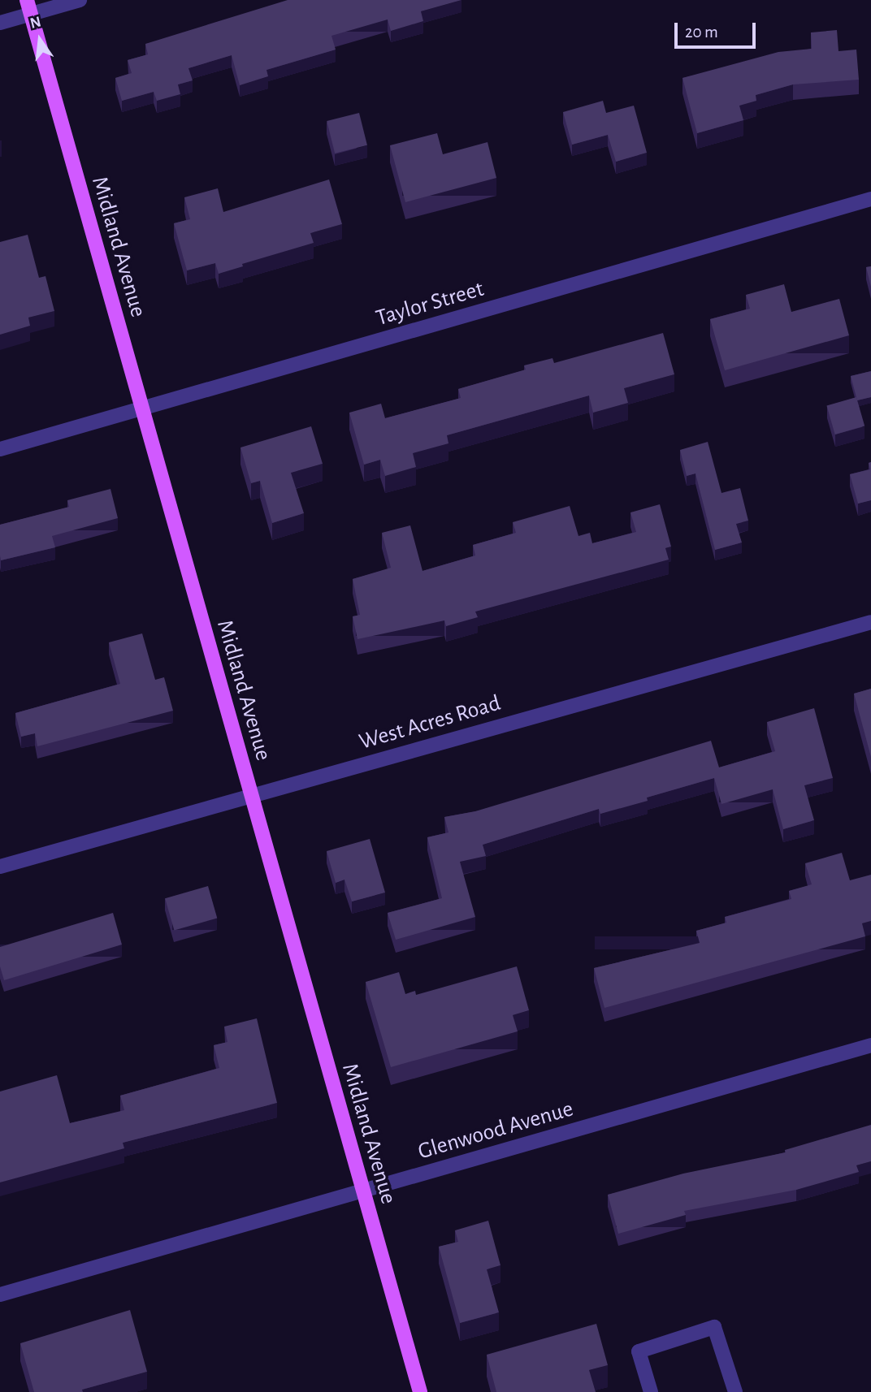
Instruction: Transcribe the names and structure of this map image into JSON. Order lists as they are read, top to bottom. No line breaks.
{"streets":{"main road":["Midland Avenue"],"street":["Taylor Street","West Acres Road","Glenwood Avenue"]},"crossings":[["Midland Avenue","Taylor Street"],["Midland Avenue","West Acres Road"],["Midland Avenue","Glenwood Avenue"]],"scale_bar":"20 m","north":"top"}
